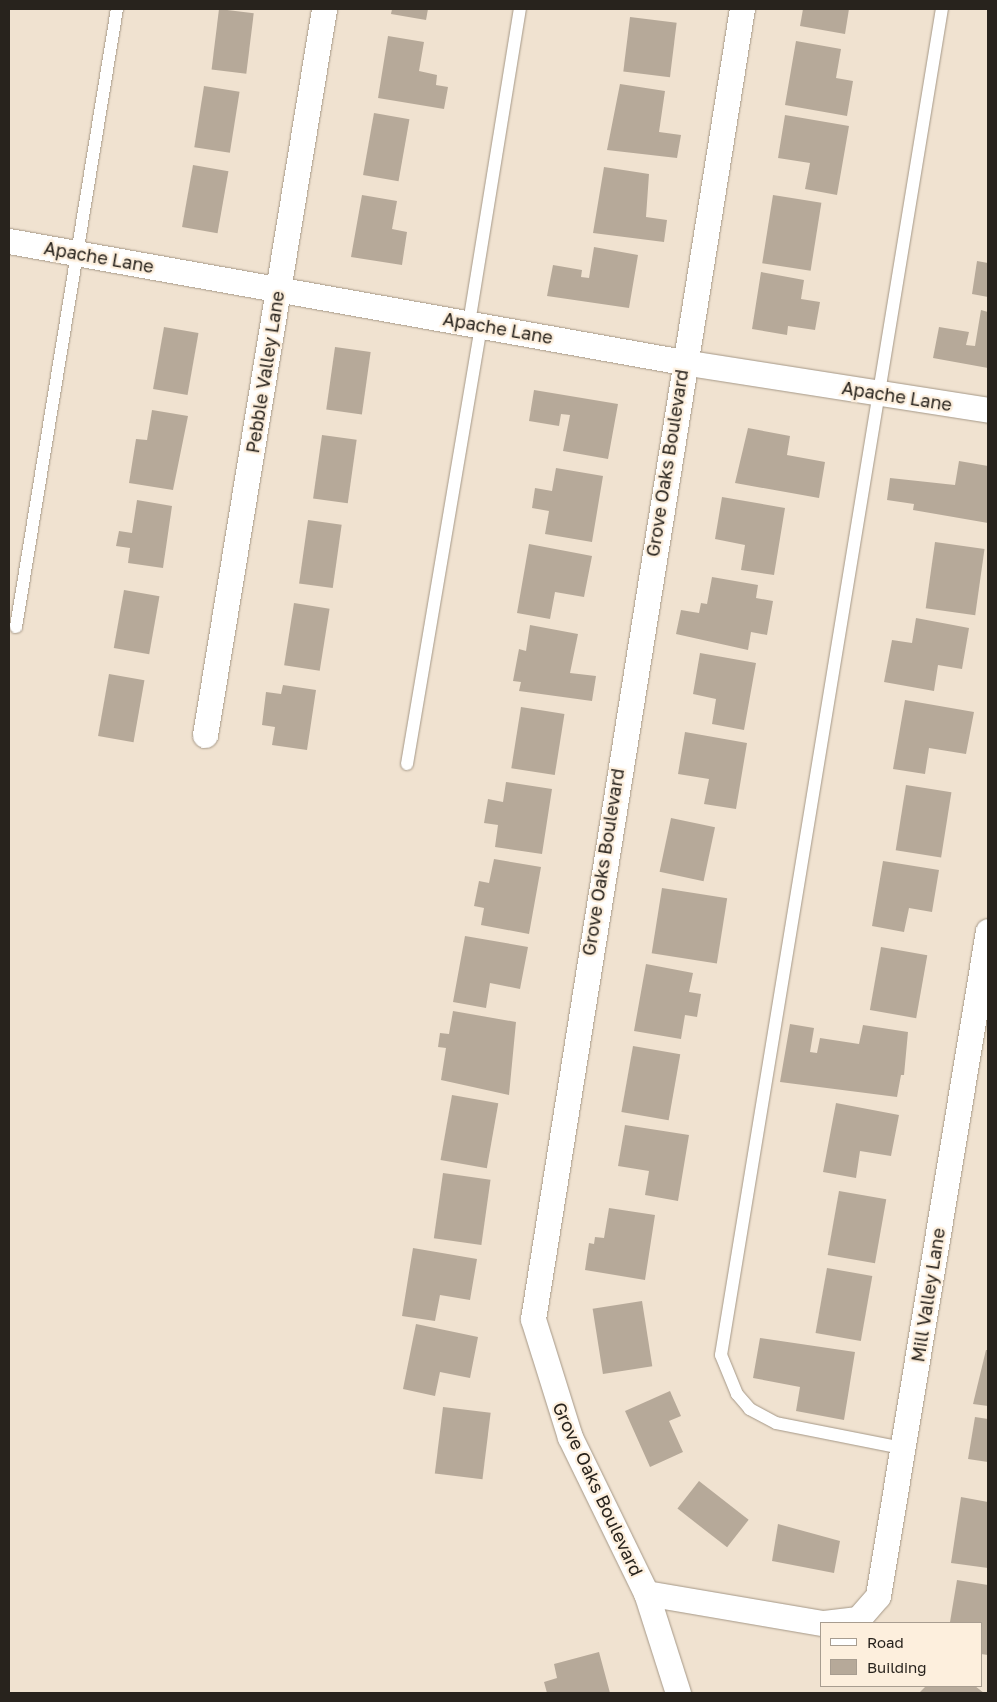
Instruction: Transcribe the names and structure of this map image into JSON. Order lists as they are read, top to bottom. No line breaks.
{"streets":{"street":["Apache Lane","Pebble Valley Lane","Grove Oaks Boulevard","Mill Valley Lane"]},"crossings":[["Apache Lane","Pebble Valley Lane"],["Apache Lane","Grove Oaks Boulevard"],["Grove Oaks Boulevard","Mill Valley Lane"]],"legend":["Road","Building"]}
